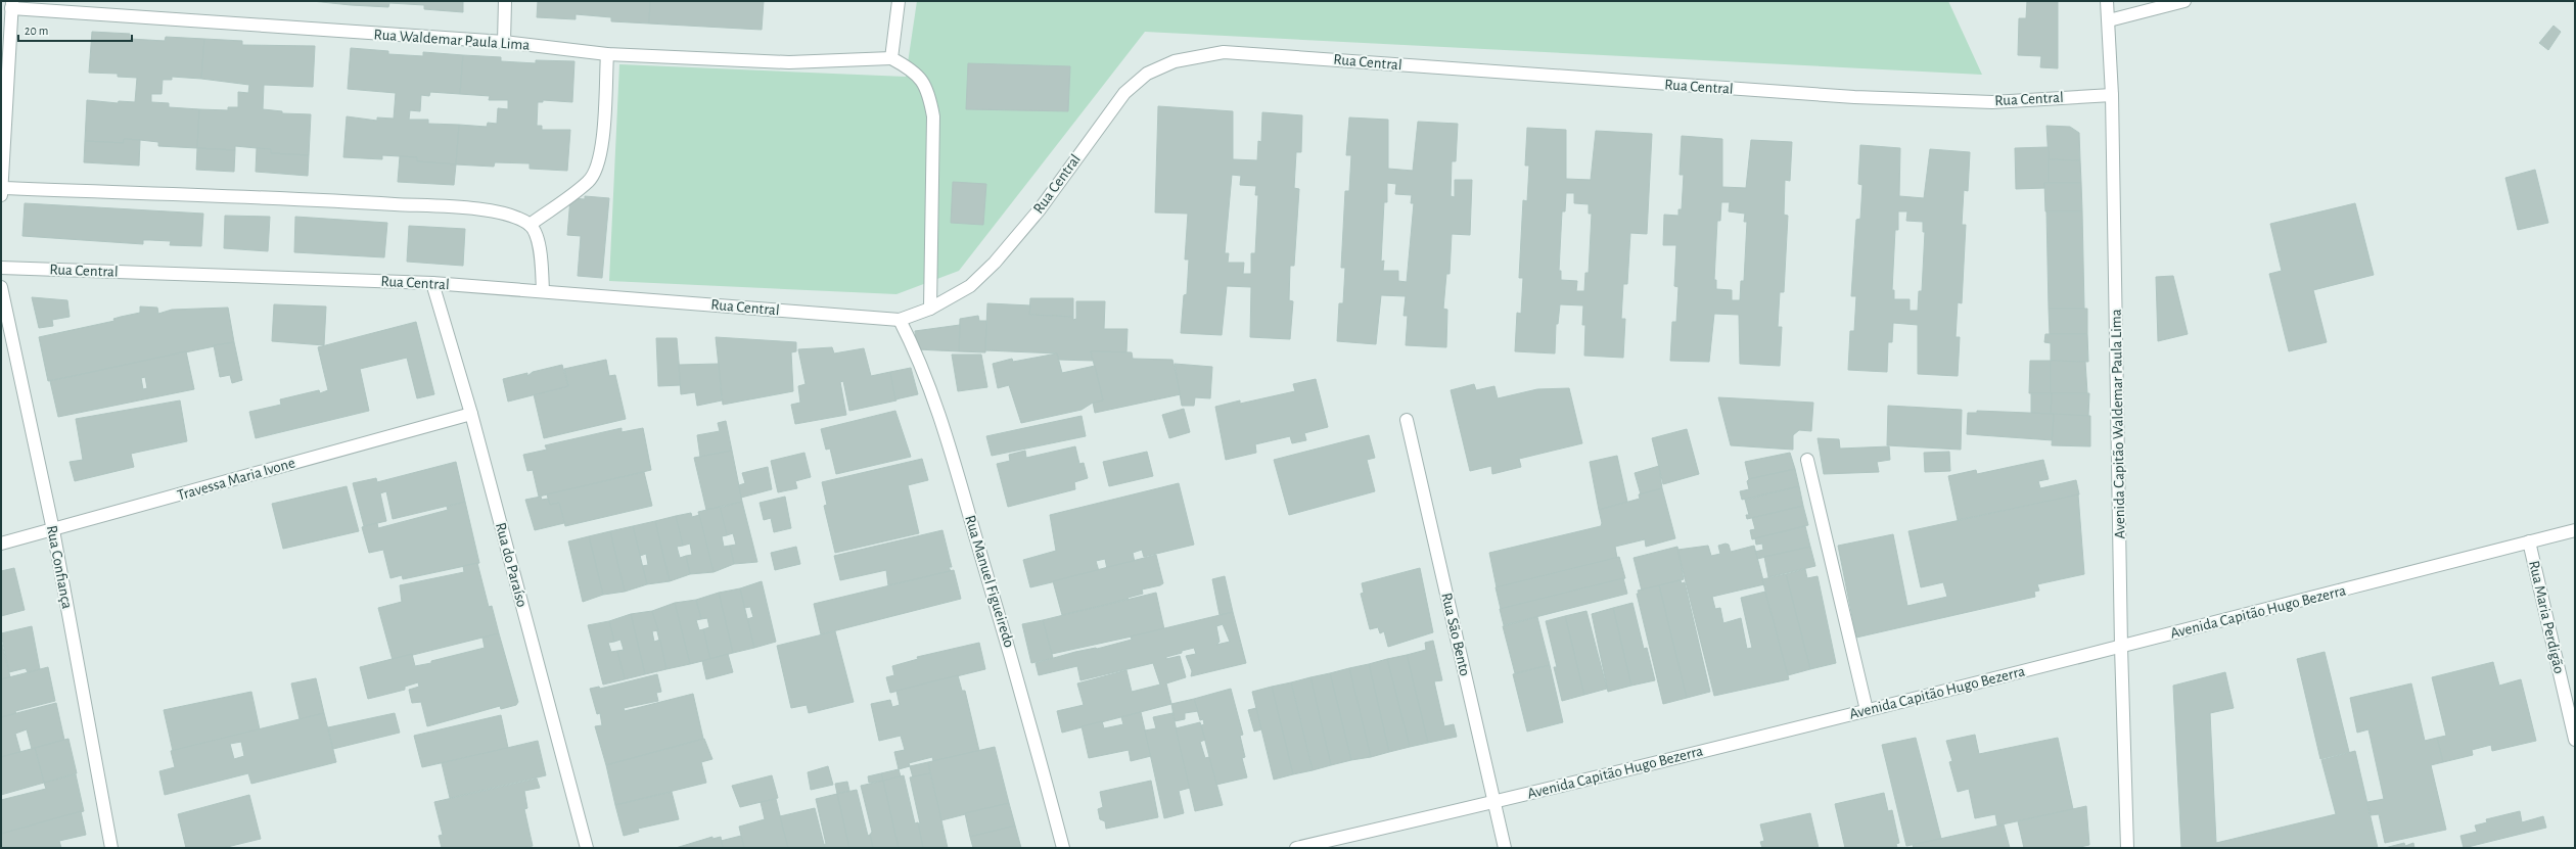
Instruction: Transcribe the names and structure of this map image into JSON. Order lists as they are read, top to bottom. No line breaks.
{"streets":{"street":["Rua Waldemar Paula Lima","Rua Central","Avenida Capitão Waldemar Paula Lima","Travessa Maria Ivone","Rua do Paraíso","Rua Confiança","Rua Manuel Figueiredo","Avenida Capitão Hugo Bezerra","Rua Maria Perdigão","Rua São Bento"]},"crossings":[["Rua Central","Avenida Capitão Waldemar Paula Lima"],["Rua Central","Rua do Paraíso"],["Rua Central","Rua Manuel Figueiredo"],["Avenida Capitão Waldemar Paula Lima","Avenida Capitão Hugo Bezerra"],["Travessa Maria Ivone","Rua do Paraíso"],["Travessa Maria Ivone","Rua Confiança"],["Avenida Capitão Hugo Bezerra","Rua Maria Perdigão"],["Avenida Capitão Hugo Bezerra","Rua São Bento"]],"scale_bar":"20 m"}
